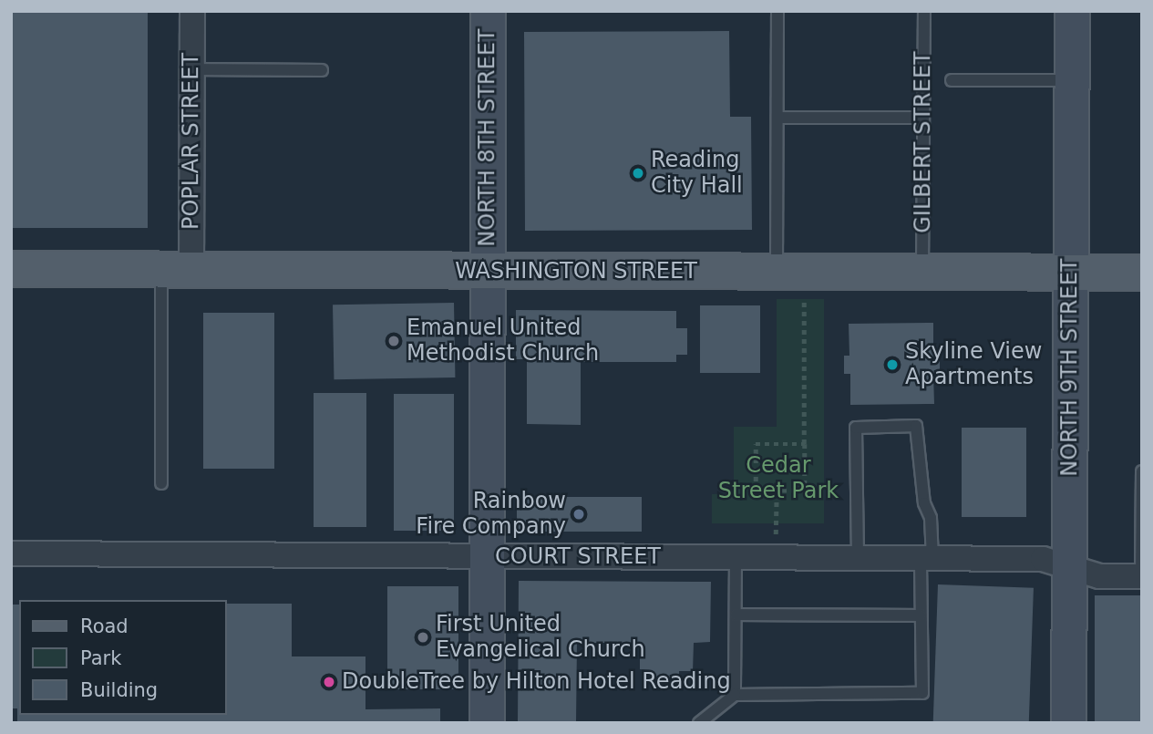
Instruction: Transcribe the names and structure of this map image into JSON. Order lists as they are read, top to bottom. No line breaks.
{"streets":{"main road":["NORTH 8TH STREET","WASHINGTON STREET","NORTH 9TH STREET"],"street":["POPLAR STREET","COURT STREET"],"lane":["GILBERT STREET"]},"crossings":[["NORTH 8TH STREET","WASHINGTON STREET"],["NORTH 8TH STREET","COURT STREET"],["POPLAR STREET","WASHINGTON STREET"],["GILBERT STREET","WASHINGTON STREET"],["WASHINGTON STREET","NORTH 9TH STREET"],["NORTH 9TH STREET","COURT STREET"]],"parks":["Cedar Street Park"],"places":["Reading City Hall","Emanuel United Methodist Church","Skyline View Apartments","Rainbow Fire Company","First United Evangelical Church","DoubleTree by Hilton Hotel Reading"],"legend":["Road","Park","Building"]}
